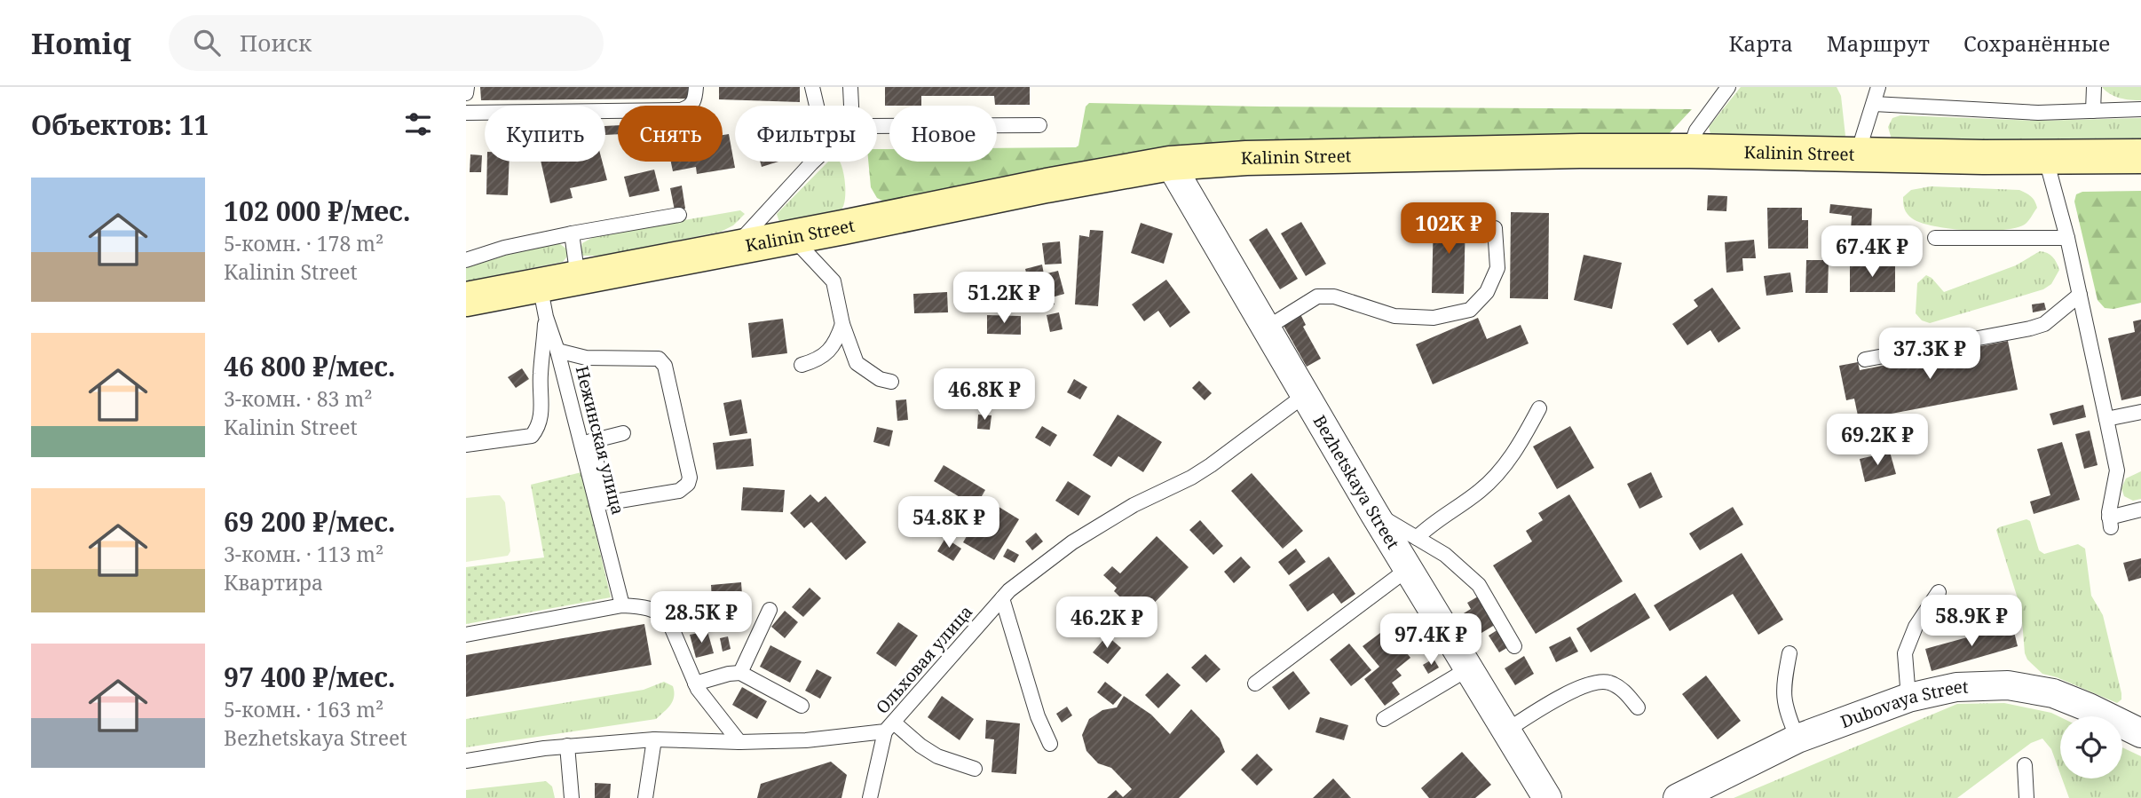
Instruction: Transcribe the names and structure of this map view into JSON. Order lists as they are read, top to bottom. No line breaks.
{"streets":{"main road":["Kalinin Street"],"street":["Bezhetskaya Street","Dubovaya Street"],"lane":["Нежинская улица","Ольховая улица"]},"crossings":[["Kalinin Street","Нежинская улица"],["Kalinin Street","Bezhetskaya Street"],["Bezhetskaya Street","Ольховая улица"]],"page":{"header":"Homiq","search":"Поиск","nav":["Карта","Маршрут","Сохранённые"],"heading":"Объектов: 11","chip":["Купить","Снять","Фильтры","Новое"],"list":[{"name":"102 000 ₽/мес.","note":"5-комн. · 178 m² · Kalinin Street"},{"name":"46 800 ₽/мес.","note":"3-комн. · 83 m² · Kalinin Street"},{"name":"69 200 ₽/мес.","note":"3-комн. · 113 m² · Квартира"},{"name":"97 400 ₽/мес.","note":"5-комн. · 163 m² · Bezhetskaya Street"}],"price":["102K ₽","67.4K ₽","51.2K ₽","37.3K ₽","46.8K ₽","69.2K ₽","54.8K ₽","28.5K ₽","58.9K ₽","46.2K ₽","97.4K ₽"]}}
